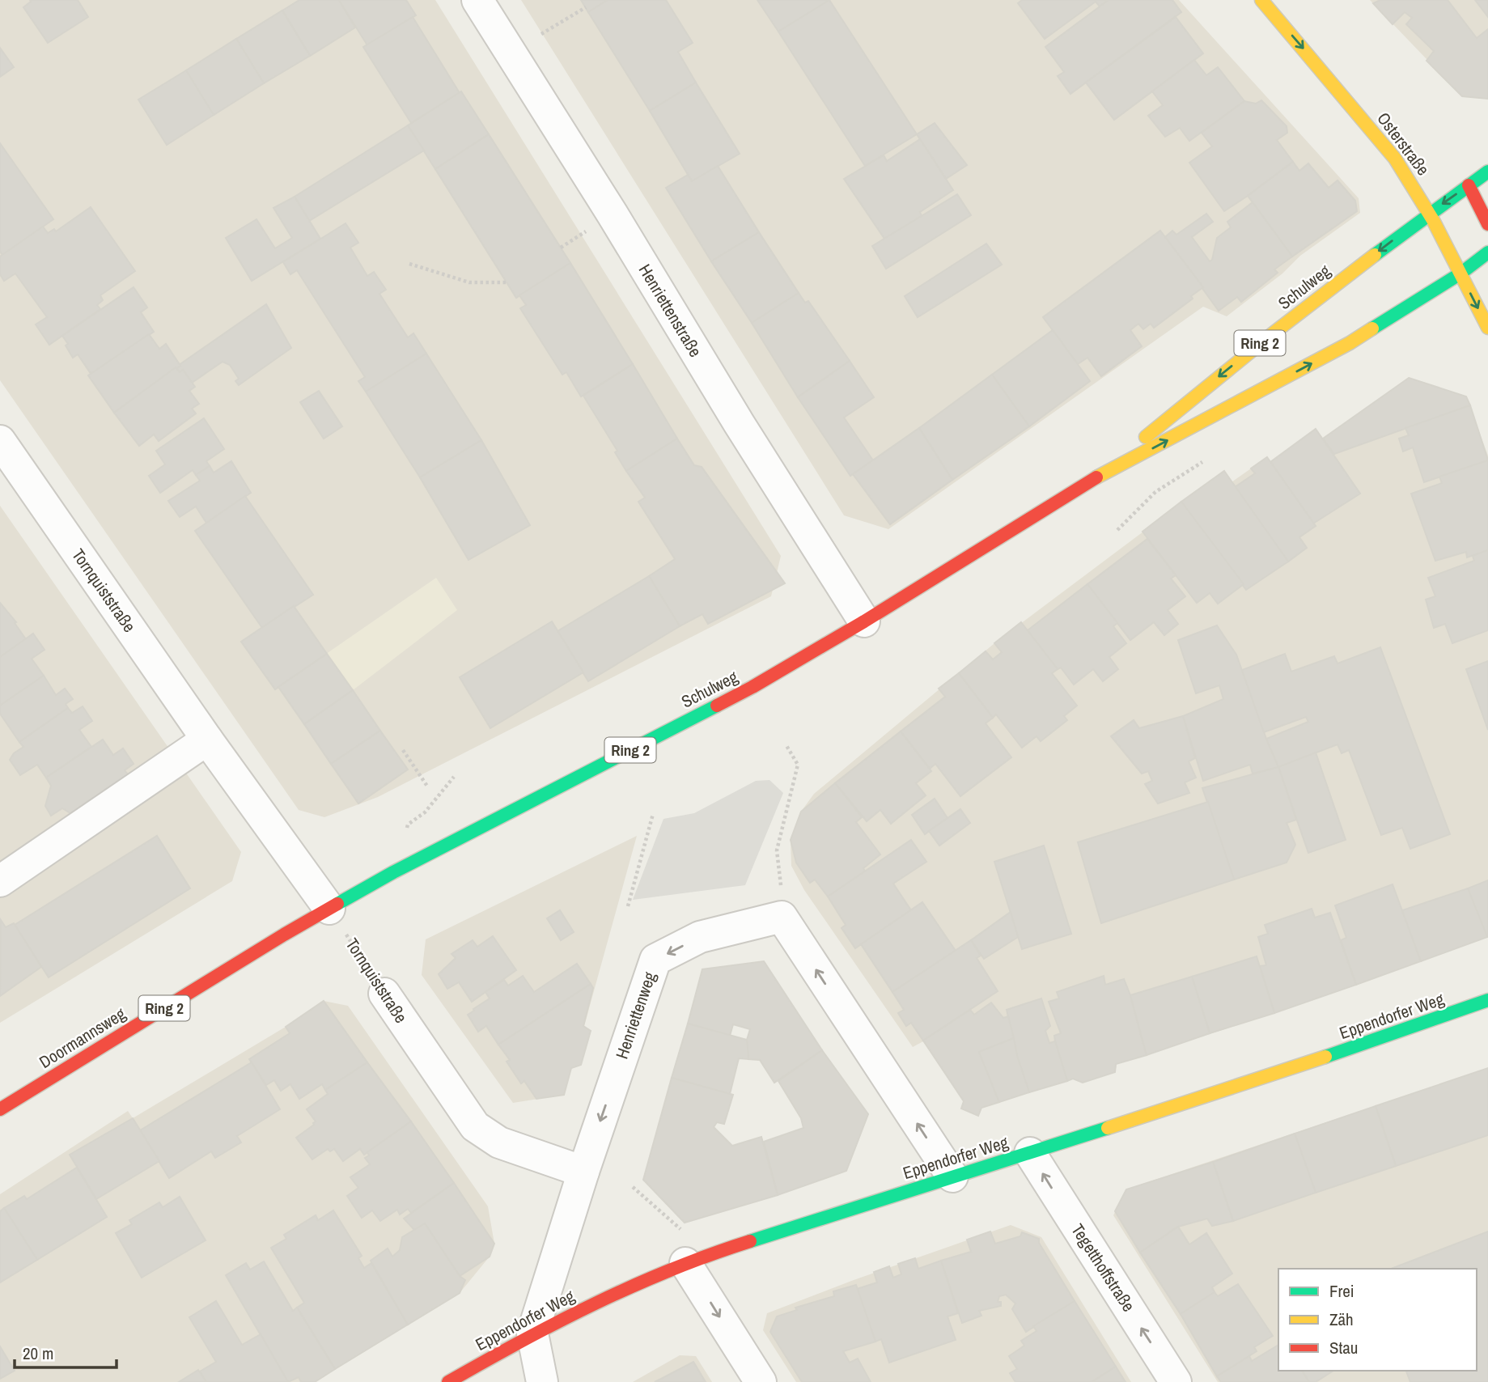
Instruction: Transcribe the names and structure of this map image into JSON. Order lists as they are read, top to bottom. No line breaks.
{"streets":{"main road":["Osterstraße","Schulweg","Ring 2","Eppendorfer Weg","Doormannsweg"],"street":["Henriettenstraße","Tornquiststraße","Henriettenweg","Tegetthoffstraße"]},"crossings":[["Osterstraße","Schulweg"],["Schulweg","Henriettenstraße"],["Schulweg","Tornquiststraße"],["Schulweg","Doormannsweg"],["Tornquiststraße","Henriettenweg"],["Tornquiststraße","Doormannsweg"],["Henriettenweg","Eppendorfer Weg"],["Eppendorfer Weg","Tegetthoffstraße"]],"one_way":["Osterstraße","Tegetthoffstraße"],"legend":["Frei","Zäh","Stau"],"scale_bar":"20 m"}
